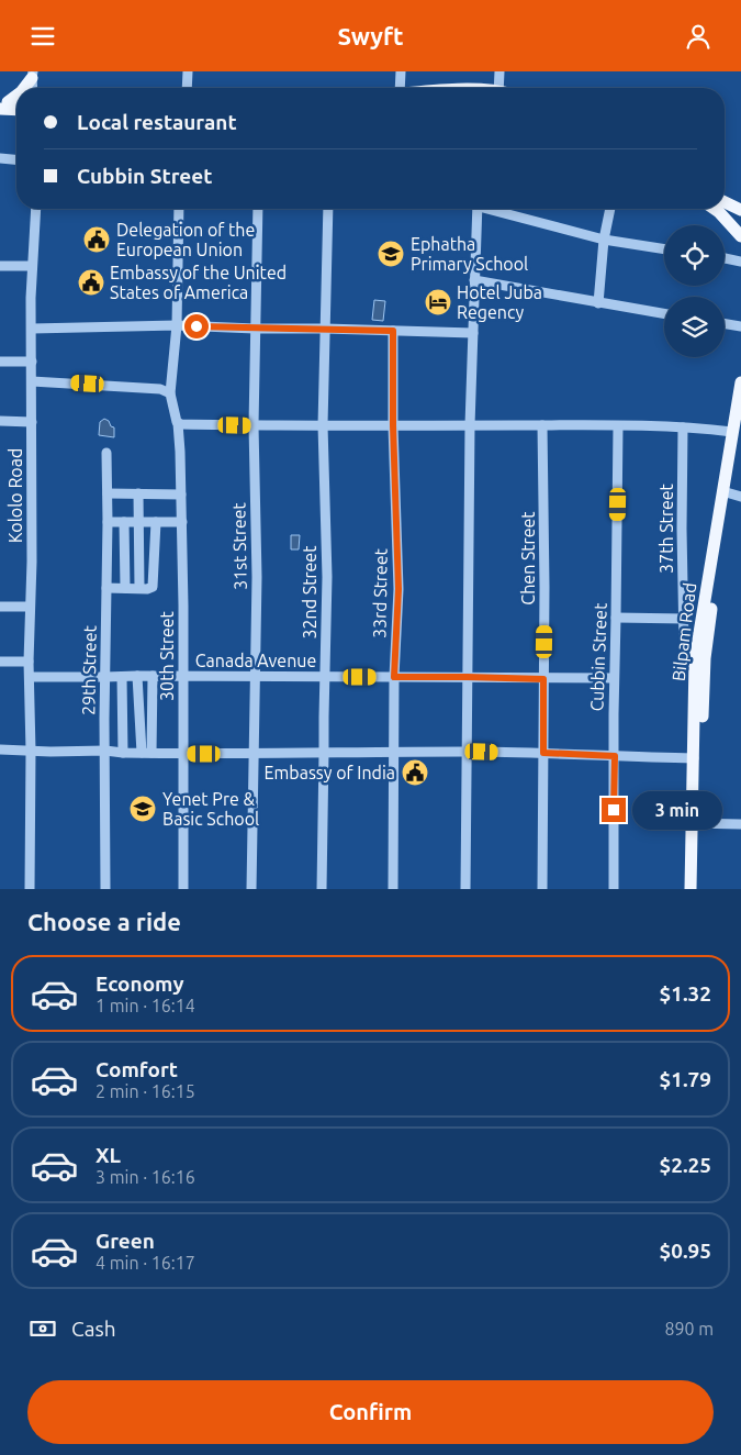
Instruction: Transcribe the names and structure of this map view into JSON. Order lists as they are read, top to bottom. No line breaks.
{"streets":{"main road":["Bilpam Road"],"street":["Kololo Road","37th Street","31st Street","Chen Street","32nd Street","33rd Street","30th Street","Cubbin Street","Canada Avenue","29th Street"]},"crossings":[["Kololo Road","Canada Avenue"],["37th Street","Bilpam Road"],["31st Street","Canada Avenue"],["Chen Street","Canada Avenue"],["32nd Street","Canada Avenue"],["33rd Street","Canada Avenue"],["30th Street","Canada Avenue"],["Cubbin Street","Canada Avenue"],["Canada Avenue","29th Street"]],"places":{"public building":["Delegation of the European Union","Embassy of the United States of America","Embassy of India"],"school or university":["Ephatha Primary School","Yenet Pre & Basic School"],"hotel":["Hotel Juba Regency"]},"page":{"header":"Swyft","banner":["Local restaurant","Cubbin Street"],"bubble":"3 min","heading":"Choose a ride","list":[{"name":"Economy","note":"1 min · 16:14","value":"$1.32"},{"name":"Comfort","note":"2 min · 16:15","value":"$1.79"},{"name":"XL","note":"3 min · 16:16","value":"$2.25"},{"name":"Green","note":"4 min · 16:17","value":"$0.95"}],"pay":["Cash","890 m"],"buttons":"Confirm"}}
